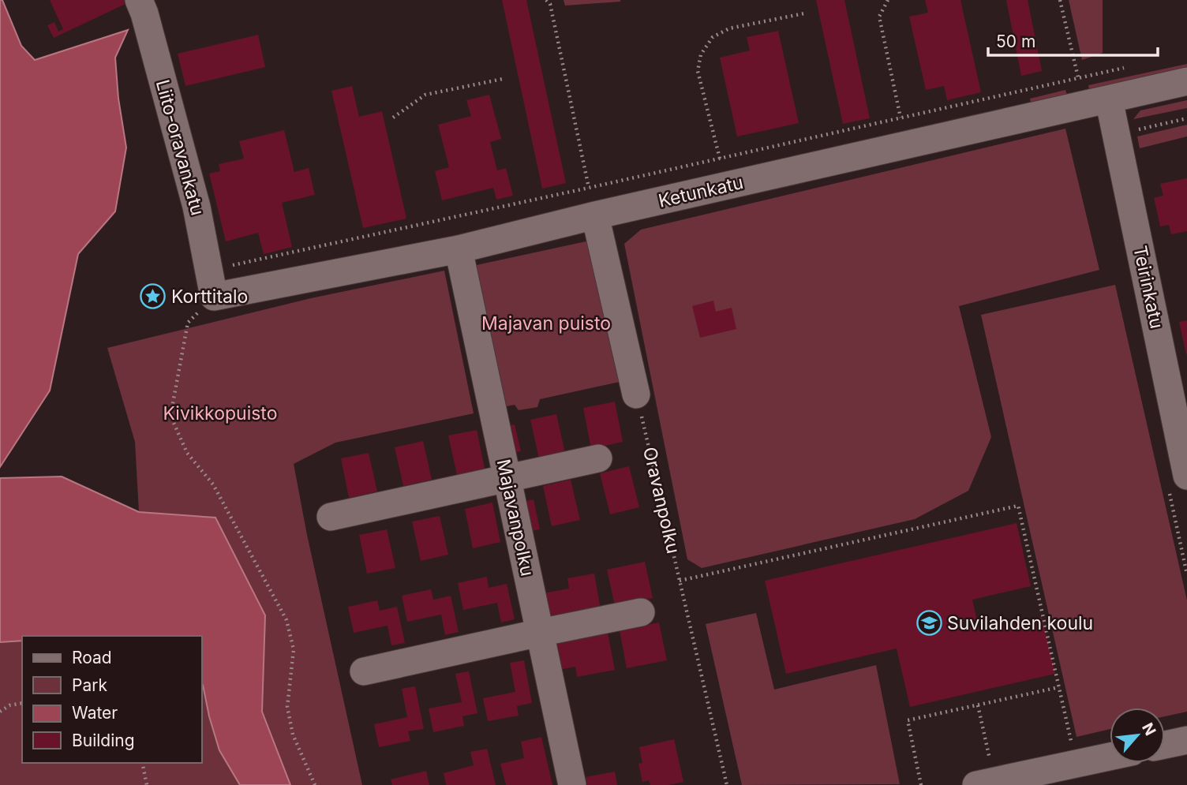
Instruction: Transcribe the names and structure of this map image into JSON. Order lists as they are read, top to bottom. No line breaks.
{"streets":{"street":["Liito-oravankatu","Ketunkatu","Teirinkatu","Majavanpolku"],"path":["Oravanpolku"]},"crossings":[["Liito-oravankatu","Ketunkatu"],["Ketunkatu","Teirinkatu"],["Ketunkatu","Majavanpolku"]],"parks":["Majavan puisto","Kivikkopuisto"],"places":{"place":["Korttitalo"],"school or university":["Suvilahden koulu"]},"legend":["Road","Park","Water","Building"],"scale_bar":"50 m","north":"top right"}
